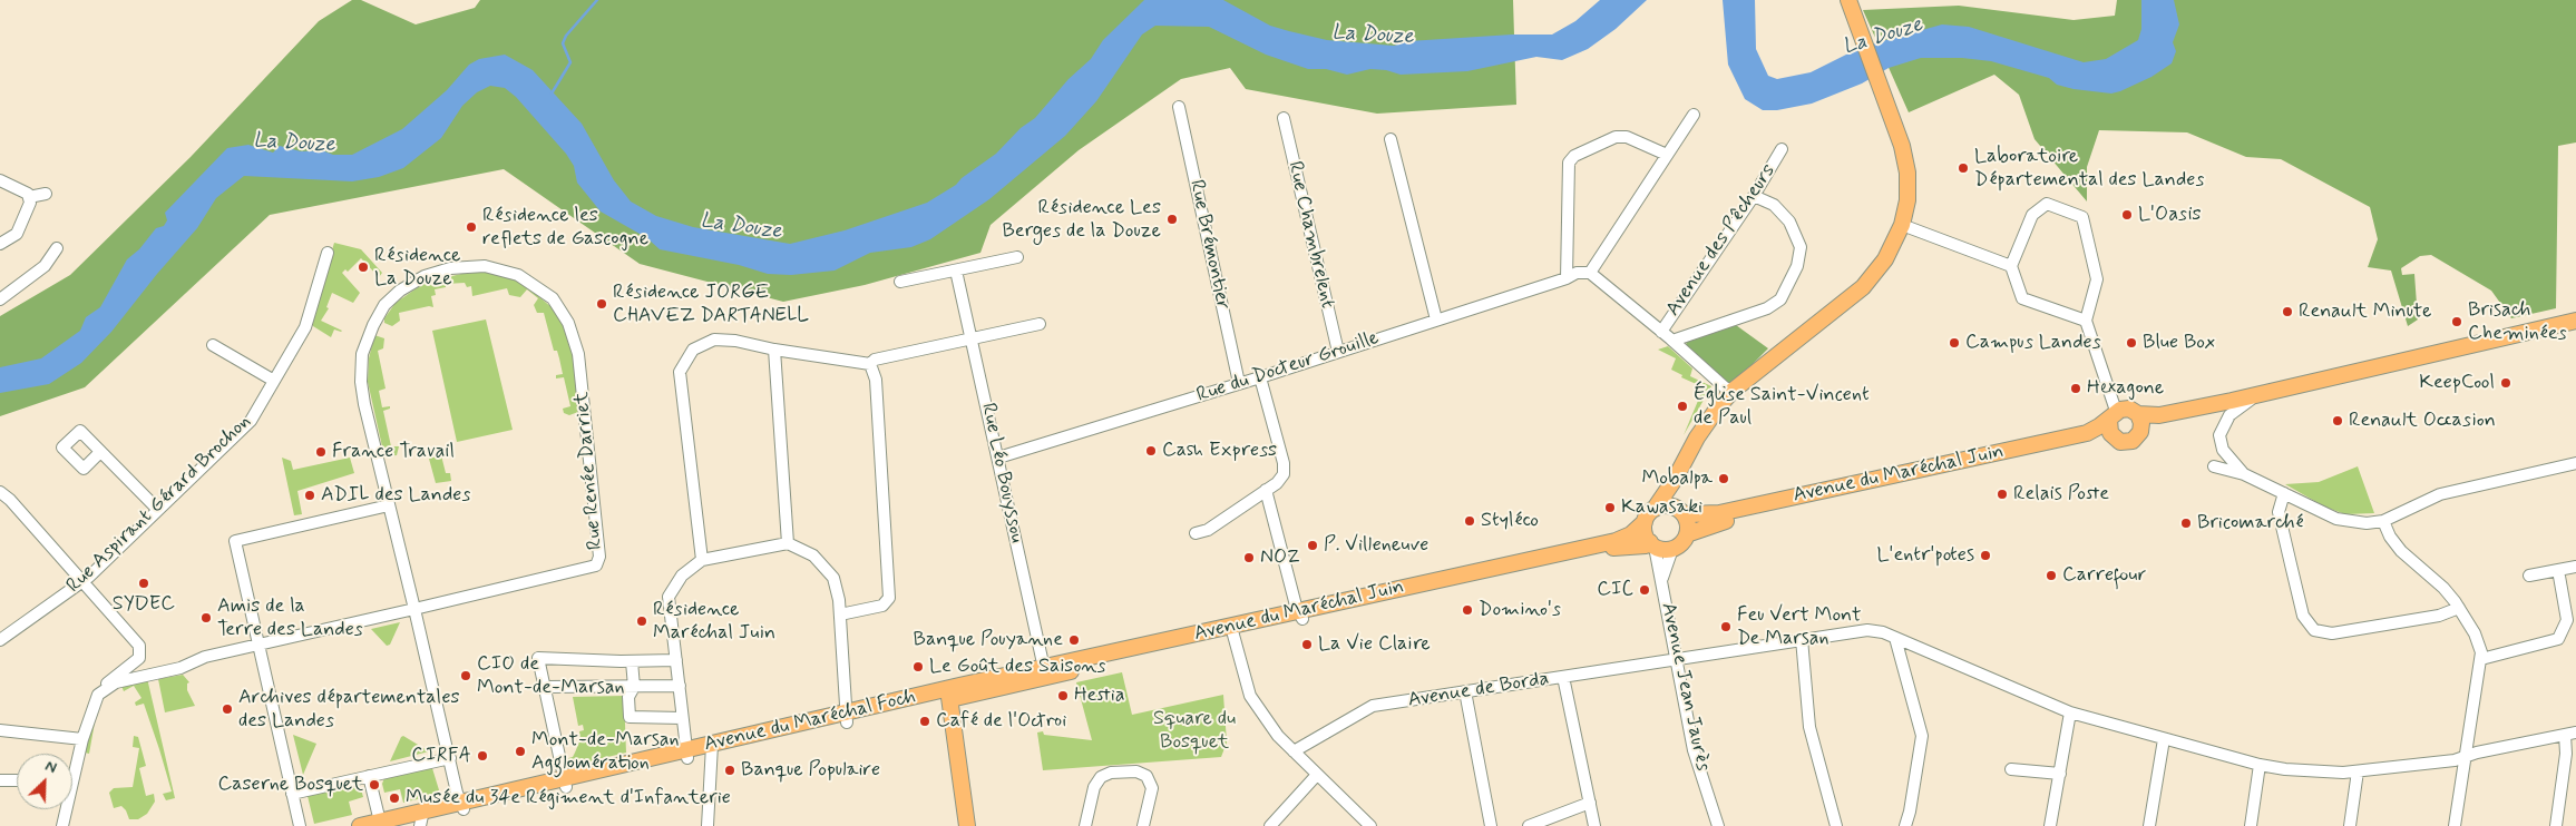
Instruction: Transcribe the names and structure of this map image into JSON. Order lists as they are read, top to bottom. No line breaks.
{"streets":{"main road":["Avenue du Maréchal Juin","Avenue du Maréchal Foch"],"street":["Rue Chambrelent","Avenue des Pêcheurs","Rue Brémontier","Rue du Docteur Grouille","Rue Renée Darriet","Rue Léo Bouyssou","Rue Aspirant Gérard Brochon","Avenue Jean Jaurès","Avenue de Borda"]},"crossings":[["Rue Chambrelent","Rue du Docteur Grouille"],["Rue Brémontier","Rue du Docteur Grouille"],["Rue du Docteur Grouille","Rue Léo Bouyssou"],["Rue Léo Bouyssou","Avenue du Maréchal Juin"],["Avenue du Maréchal Juin","Avenue Jean Jaurès"],["Avenue du Maréchal Juin","Avenue du Maréchal Foch"],["Avenue Jean Jaurès","Avenue de Borda"]],"water":["La Douze"],"parks":["Square du Bosquet"],"places":["Laboratoire Départemental des Landes","L'Oasis","Résidence Les Berges de la Douze","Résidence les reflets de Gascogne","Résidence La Douze","Résidence JORGE CHAVEZ DARTANELL","Renault Minute","Brisach Cheminées","Campus Landes","Blue Box","KeepCool","Hexagone","Église Saint-Vincent de Paul","Renault Occasion","Cash Express","France Travail","Mobalpa","Relais Poste","ADIL des Landes","Kawasaki","Styléco","Bricomarché","P. Villeneuve","L'entr'potes","NOZ","Carrefour","SYDEC","CIC","Domino's","Amis de la Terre des Landes","Résidence Maréchal Juin","Feu Vert Mont De Marsan","Banque Pouyanne","La Vie Claire","Le Goût des Saisons","CIO de Mont-de-Marsan","Hestia","Archives départementales des Landes","Café de l'Octroi","Mont-de-Marsan Agglomération","CIRFA","Banque Populaire","Caserne Bosquet","Musée du 34e Régiment d'Infanterie"],"north":"top right"}
